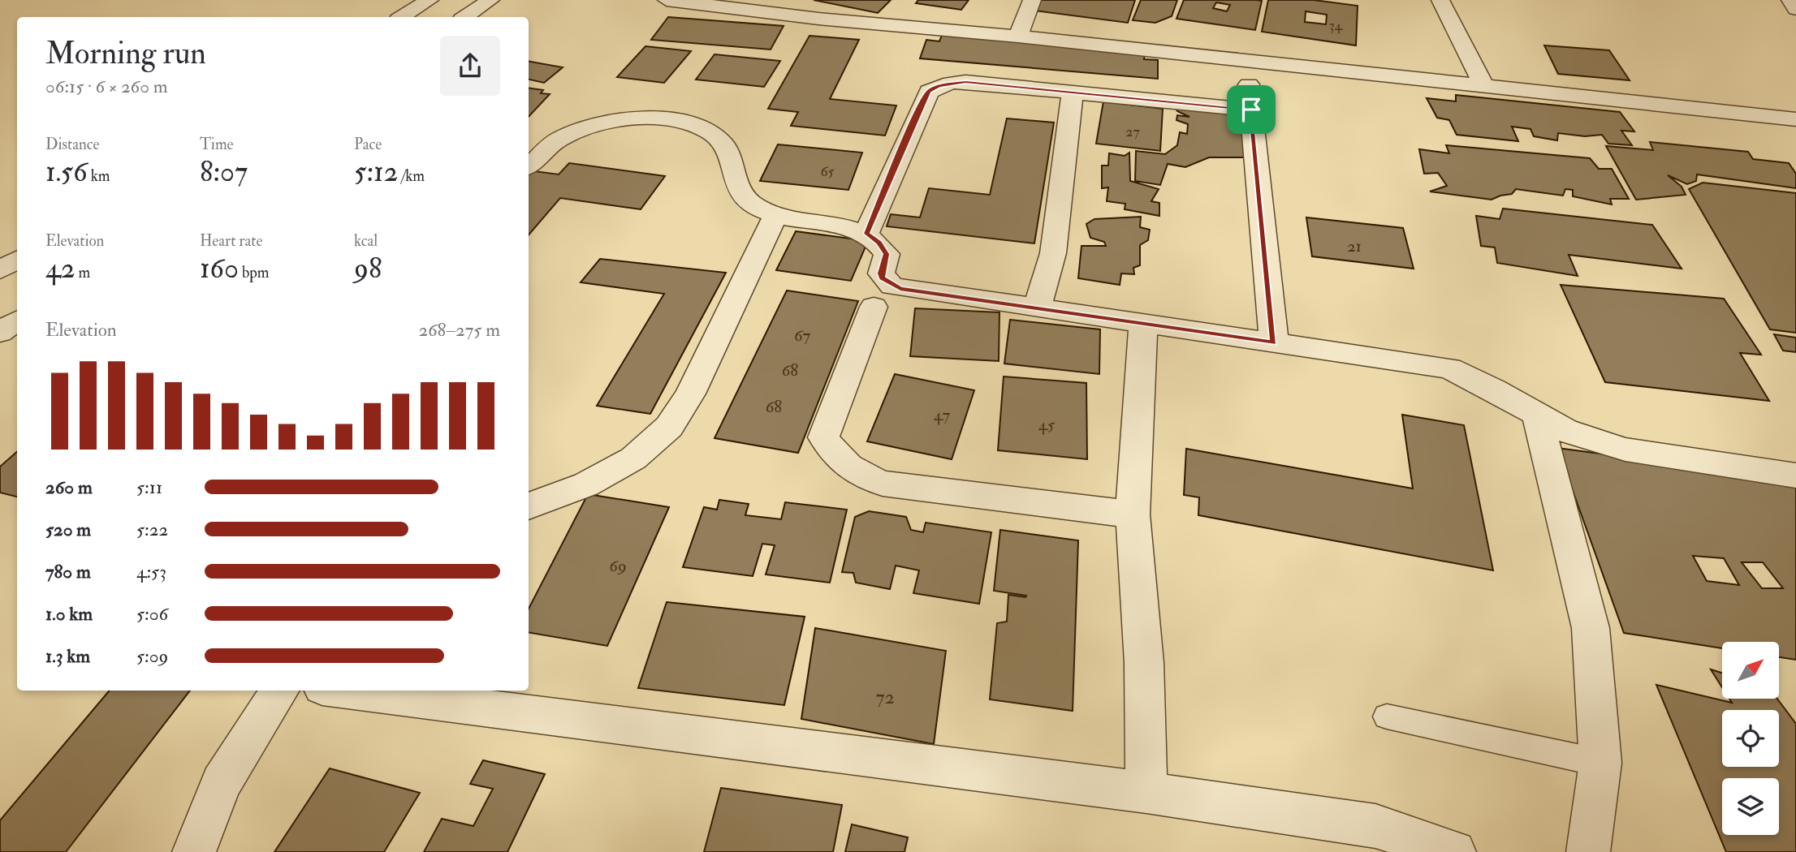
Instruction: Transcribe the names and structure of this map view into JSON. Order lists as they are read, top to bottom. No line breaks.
{"house_numbers":["34","27","65","21","67","68","68","47","45","69","72"],"north":"top right","page":{"heading":["Morning run","06:15 · 6 × 260 m"],"stats":[["Distance","1.56 km"],["Time","8:07"],["Pace","5:12 /km"],["Elevation","42 m"],["Heart rate","160 bpm"],["kcal","98"]],"chart":["Elevation","268–275 m"],"list":[{"name":"260 m","note":"5:11"},{"name":"520 m","note":"5:22"},{"name":"780 m","note":"4:53"},{"name":"1.0 km","note":"5:06"},{"name":"1.3 km","note":"5:09"}]}}
